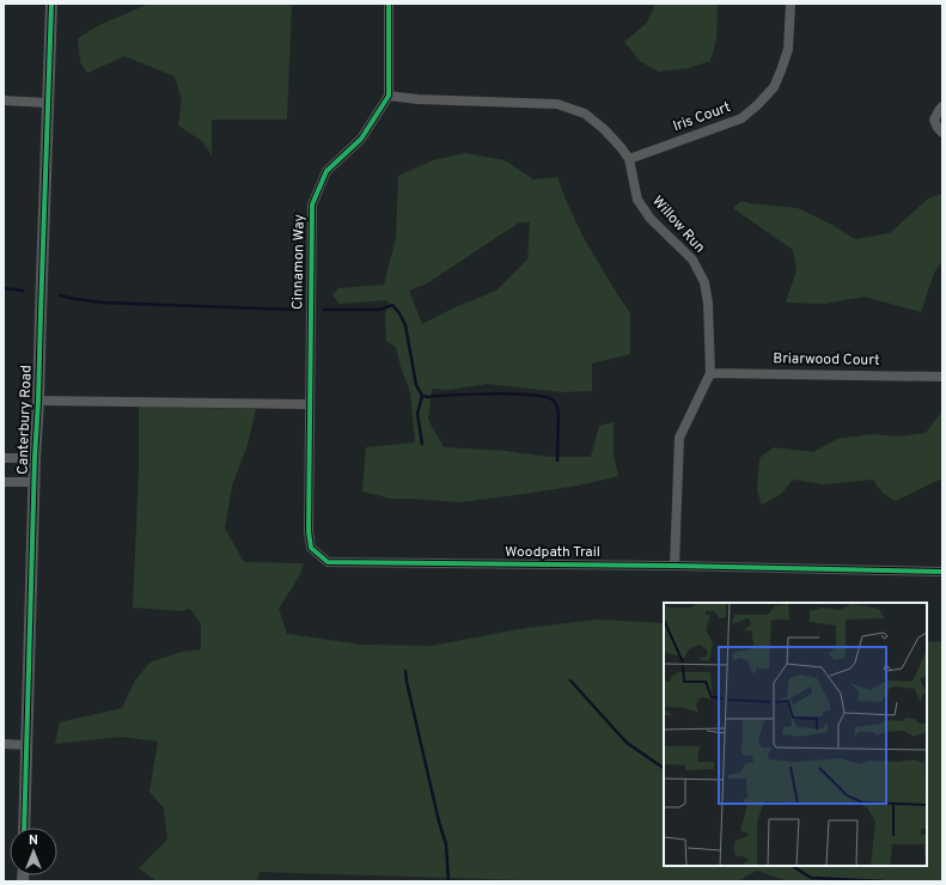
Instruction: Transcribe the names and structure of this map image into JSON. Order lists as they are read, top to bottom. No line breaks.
{"streets":{"street":["Iris Court","Willow Run","Cinnamon Way","Briarwood Court","Canterbury Road","Woodpath Trail"]},"crossings":[["Iris Court","Willow Run"],["Willow Run","Cinnamon Way"],["Willow Run","Briarwood Court"],["Willow Run","Woodpath Trail"],["Cinnamon Way","Woodpath Trail"]],"north":"top"}
